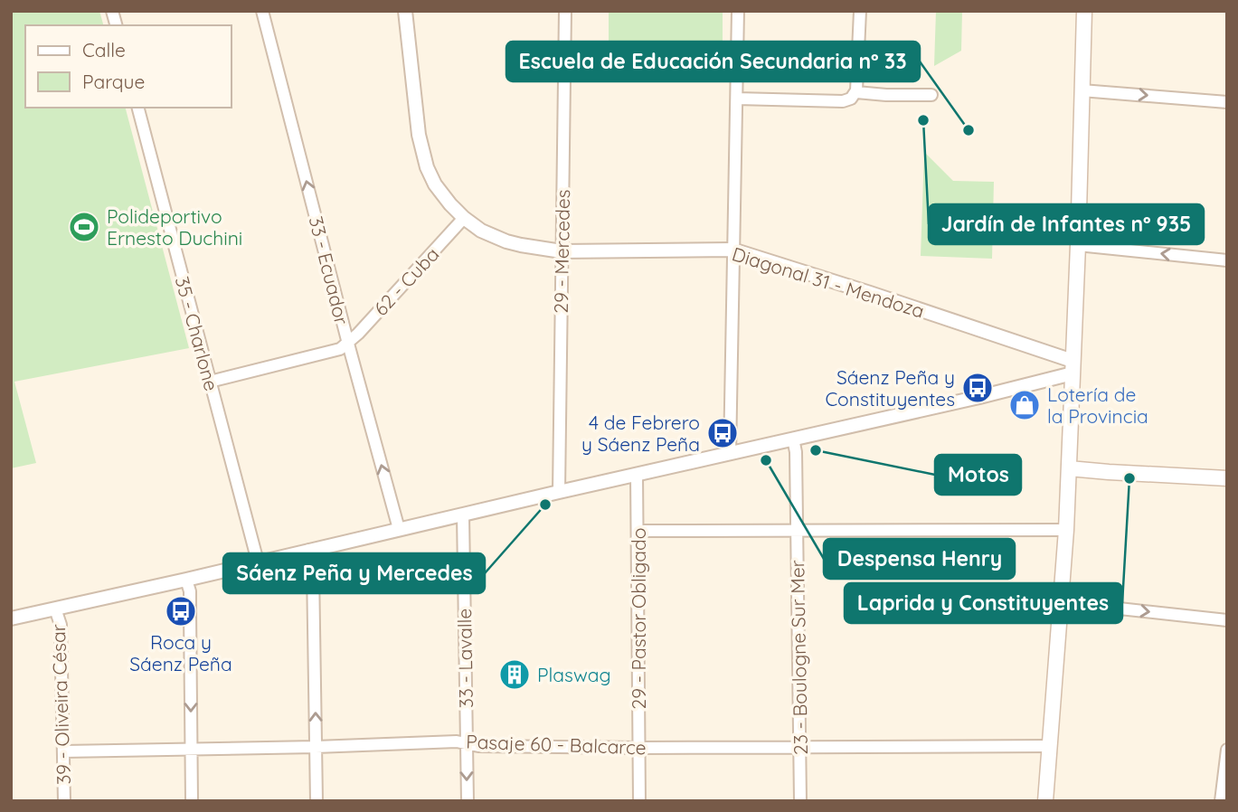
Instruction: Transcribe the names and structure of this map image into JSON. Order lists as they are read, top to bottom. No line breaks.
{"streets":{"street":["29 - Mercedes","33 - Ecuador","62 - Cuba","Diagonal 31 - Mendoza","35 - Charlone","29 - Pastor Obligado","23 - Boulogne Sur Mer","33 - Lavalle","39 - Oliveira César","Pasaje 60 - Balcarce"]},"crossings":[["29 - Mercedes","Diagonal 31 - Mendoza"],["33 - Ecuador","62 - Cuba"],["62 - Cuba","Diagonal 31 - Mendoza"],["29 - Pastor Obligado","Pasaje 60 - Balcarce"],["23 - Boulogne Sur Mer","Pasaje 60 - Balcarce"],["33 - Lavalle","Pasaje 60 - Balcarce"],["39 - Oliveira César","Pasaje 60 - Balcarce"]],"one_way":["33 - Ecuador"],"places":{"other":["Jardín de Infantes nº 935","Escuela de Educación Secundaria nº 33","Motos","Despensa Henry","Laprida y Constituyentes","Sáenz Peña y Mercedes"],"sports":["Polideportivo Ernesto Duchini"],"bus stop":["Sáenz Peña y Constituyentes","4 de Febrero y Sáenz Peña","Roca y Sáenz Peña"],"shop":["Lotería de la Provincia"],"building":["Plaswag"]},"legend":["Calle","Parque"]}
